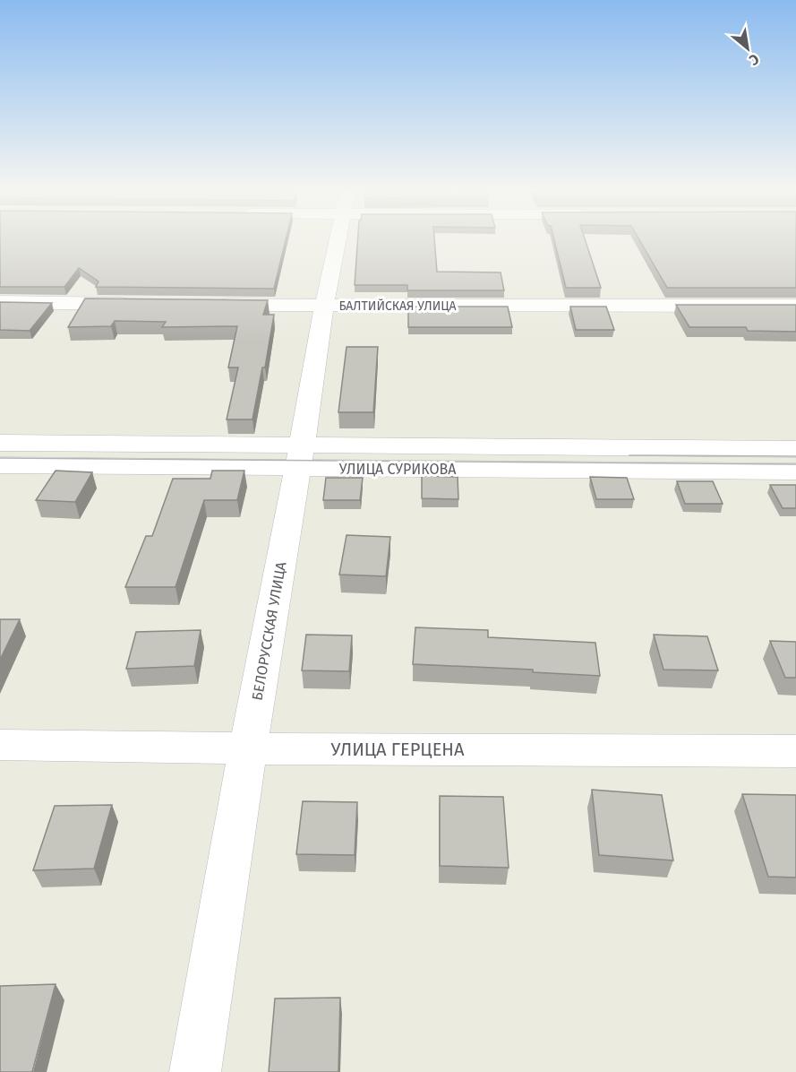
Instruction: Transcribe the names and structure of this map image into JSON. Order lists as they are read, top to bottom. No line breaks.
{"streets":{"street":["БАЛТИЙСКАЯ УЛИЦА","УЛИЦА СУРИКОВА","БЕЛОРУССКАЯ УЛИЦА","УЛИЦА ГЕРЦЕНА"]},"crossings":[["БАЛТИЙСКАЯ УЛИЦА","БЕЛОРУССКАЯ УЛИЦА"],["УЛИЦА СУРИКОВА","БЕЛОРУССКАЯ УЛИЦА"],["БЕЛОРУССКАЯ УЛИЦА","УЛИЦА ГЕРЦЕНА"]],"north":"bottom right"}
